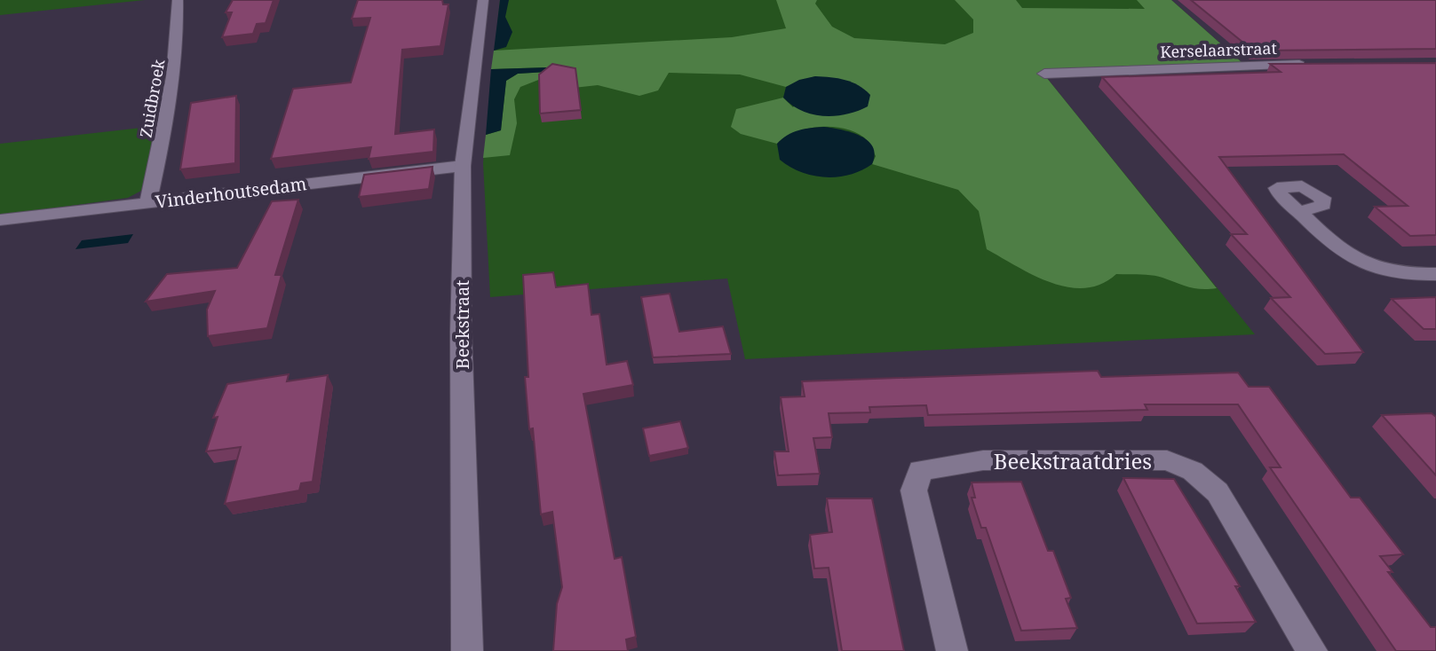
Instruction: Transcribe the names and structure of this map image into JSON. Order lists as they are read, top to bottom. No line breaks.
{"streets":{"street":["Kerselaarstraat","Zuidbroek","Vinderhoutsedam","Beekstraat","Beekstraatdries"]},"crossings":[["Zuidbroek","Vinderhoutsedam"],["Vinderhoutsedam","Beekstraat"]]}
